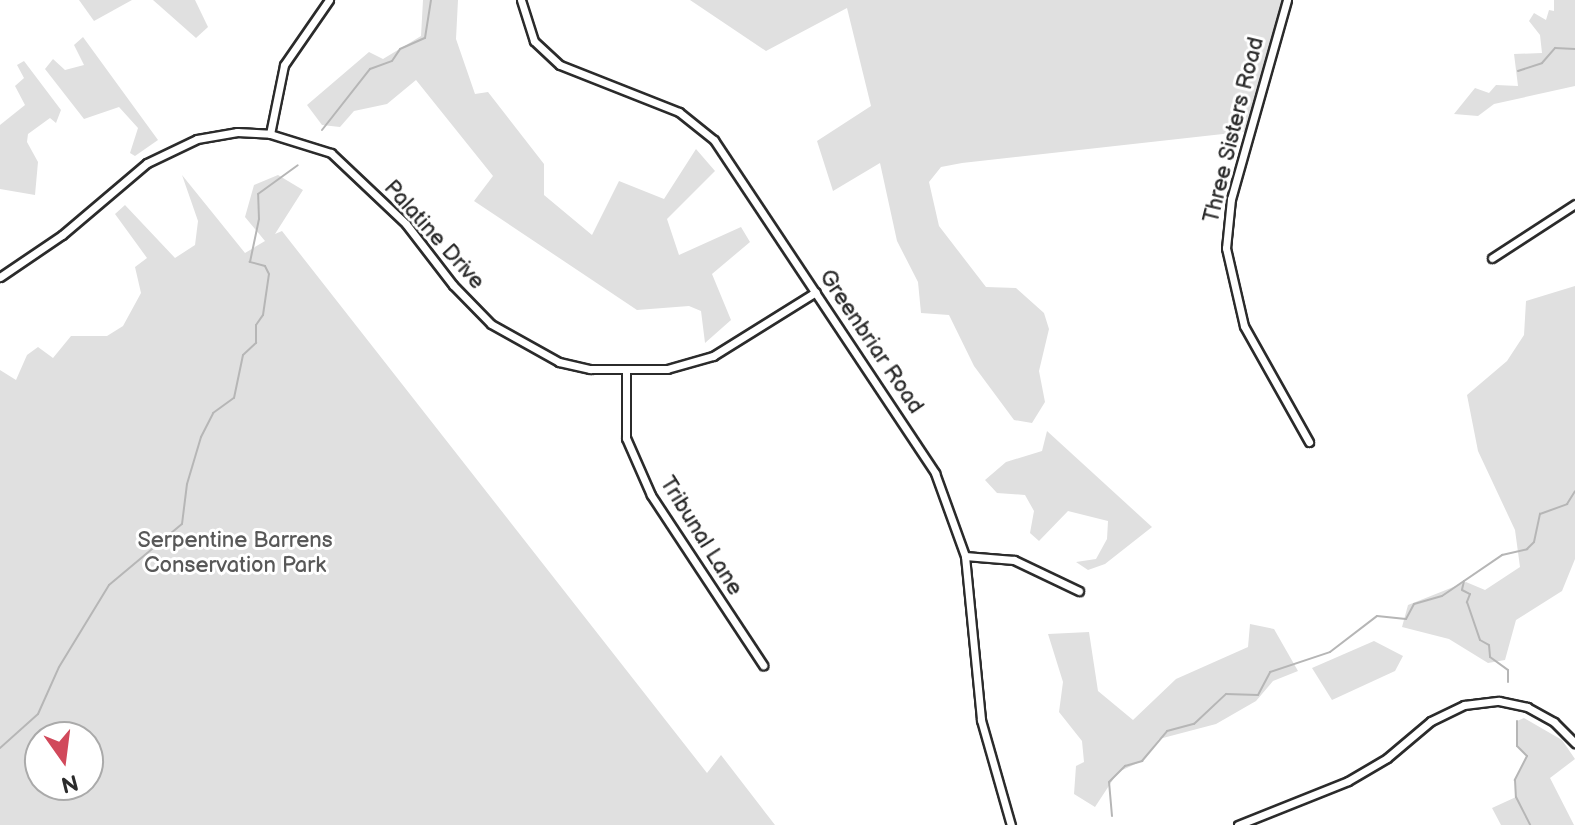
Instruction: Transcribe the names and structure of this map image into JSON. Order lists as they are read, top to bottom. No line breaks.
{"streets":{"street":["Three Sisters Road","Palatine Drive","Greenbriar Road","Tribunal Lane"]},"crossings":[["Palatine Drive","Greenbriar Road"],["Palatine Drive","Tribunal Lane"]],"parks":["Serpentine Barrens Conservation Park"],"north":"bottom"}
